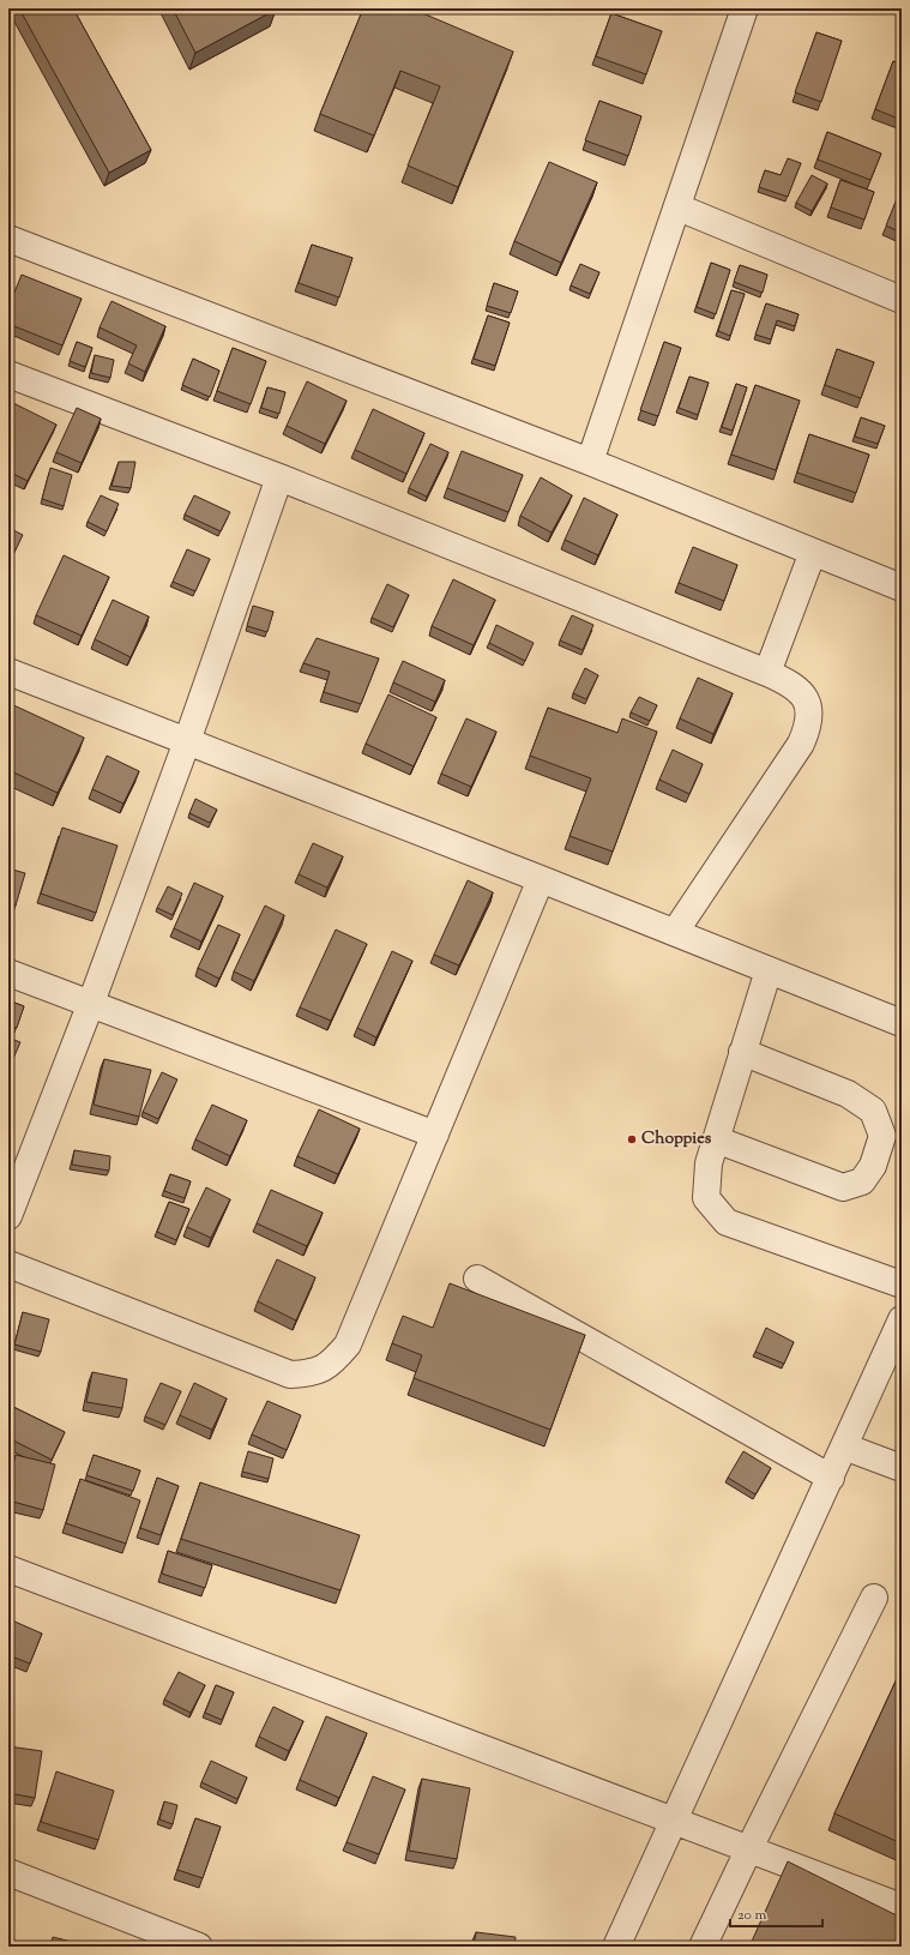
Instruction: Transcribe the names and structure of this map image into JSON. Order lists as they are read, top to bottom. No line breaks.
{"places":["Choppies"],"scale_bar":"20 m"}
